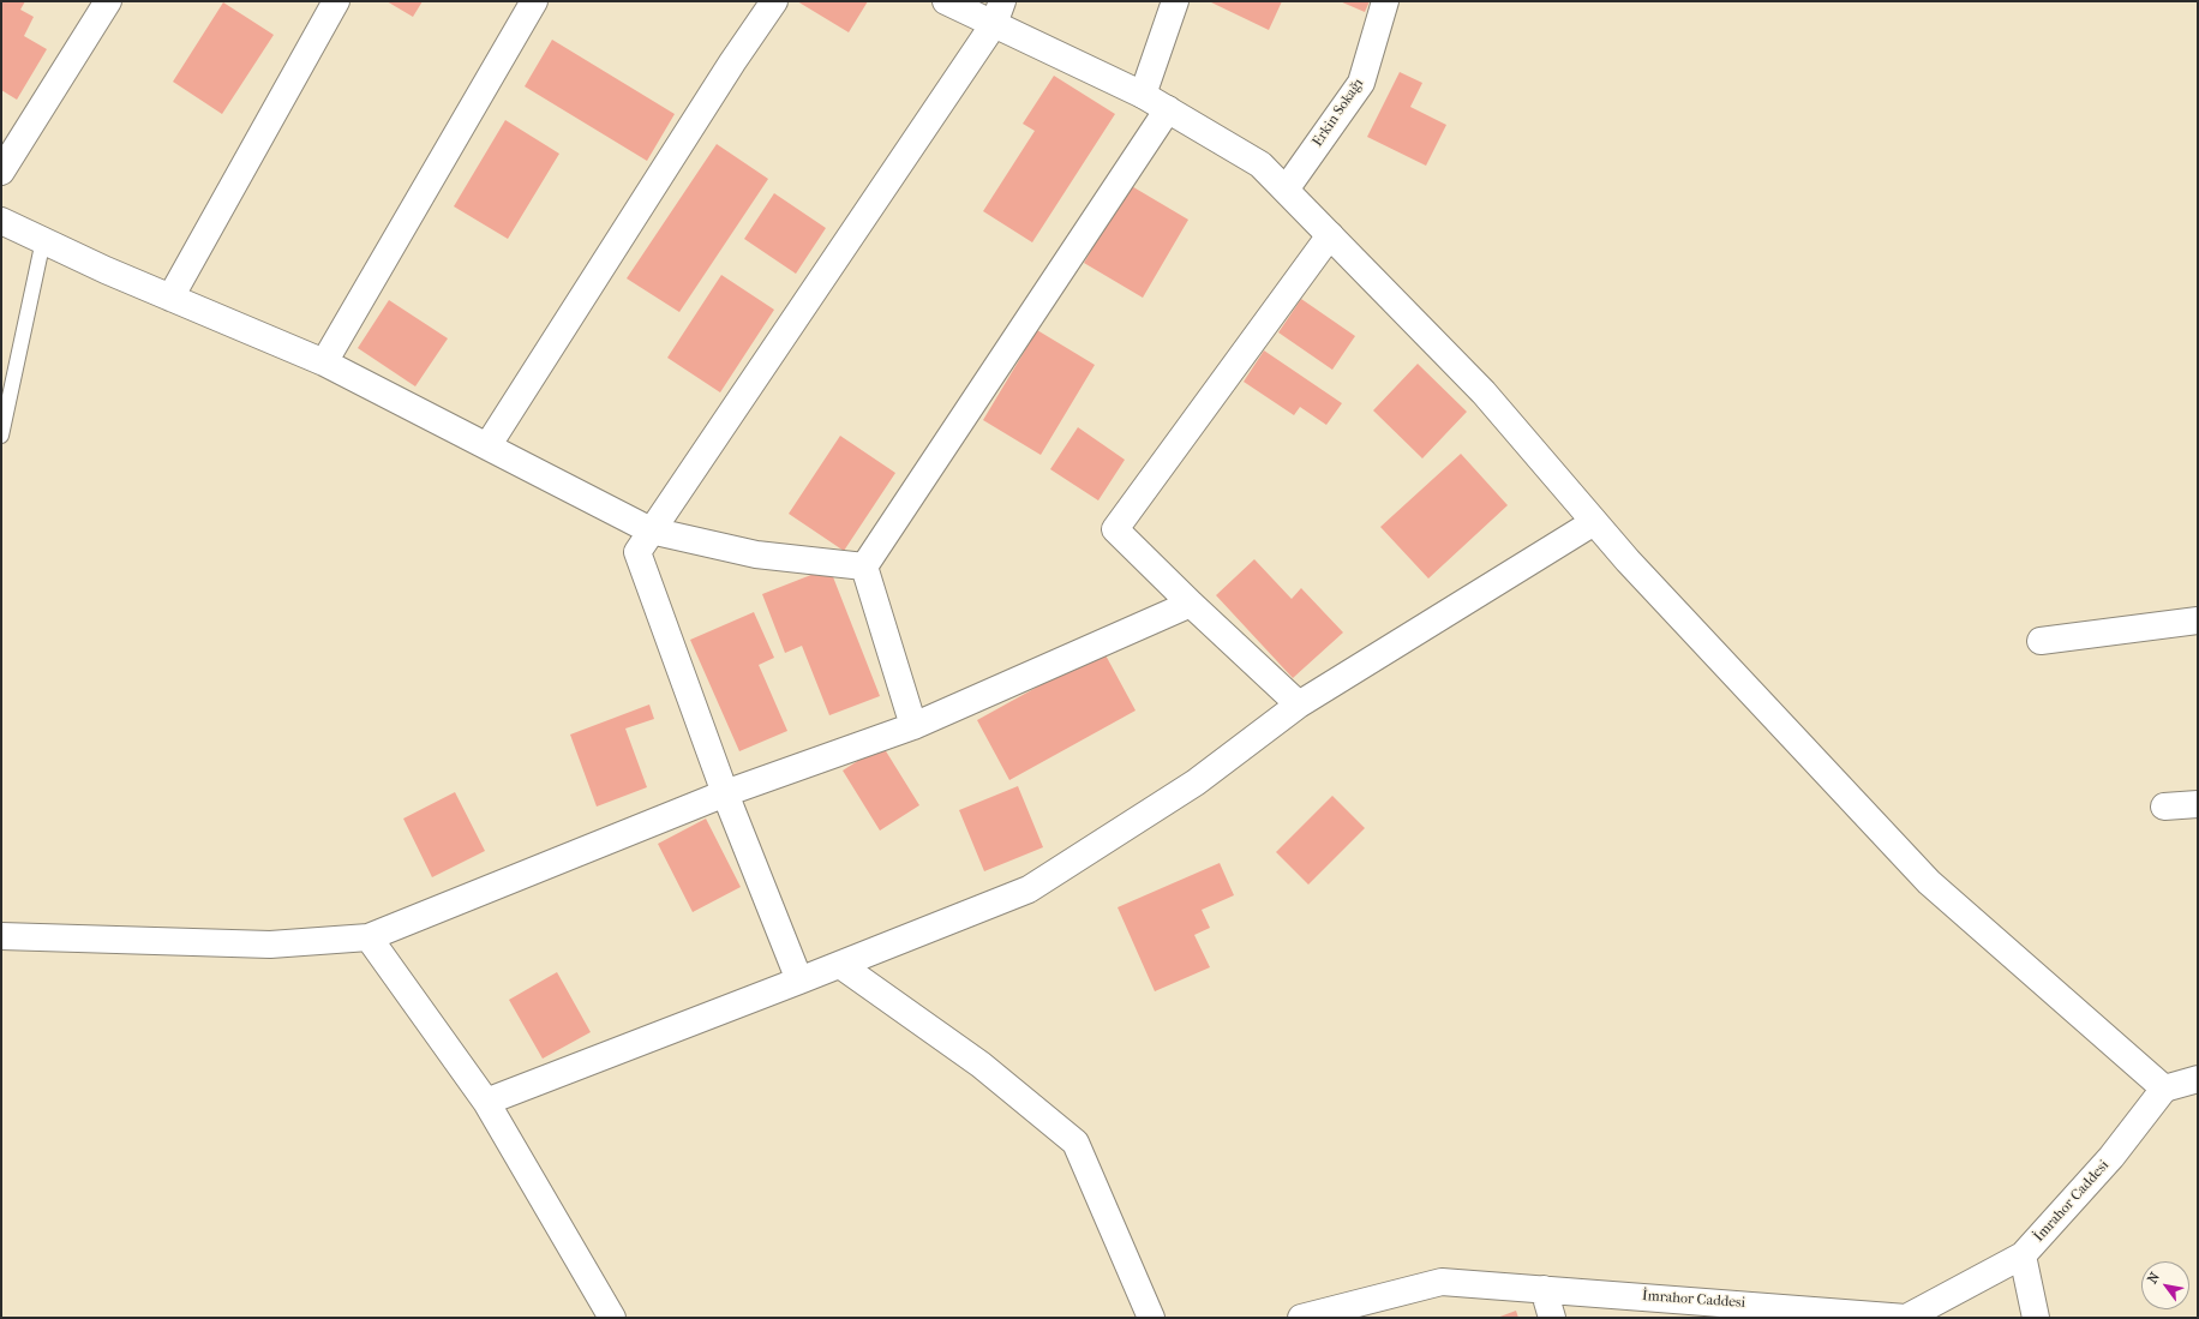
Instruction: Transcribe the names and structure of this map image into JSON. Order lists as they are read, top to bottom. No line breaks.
{"streets":{"street":["Erkin Sokağı","İmrahor Caddesi"]},"north":"top left"}
